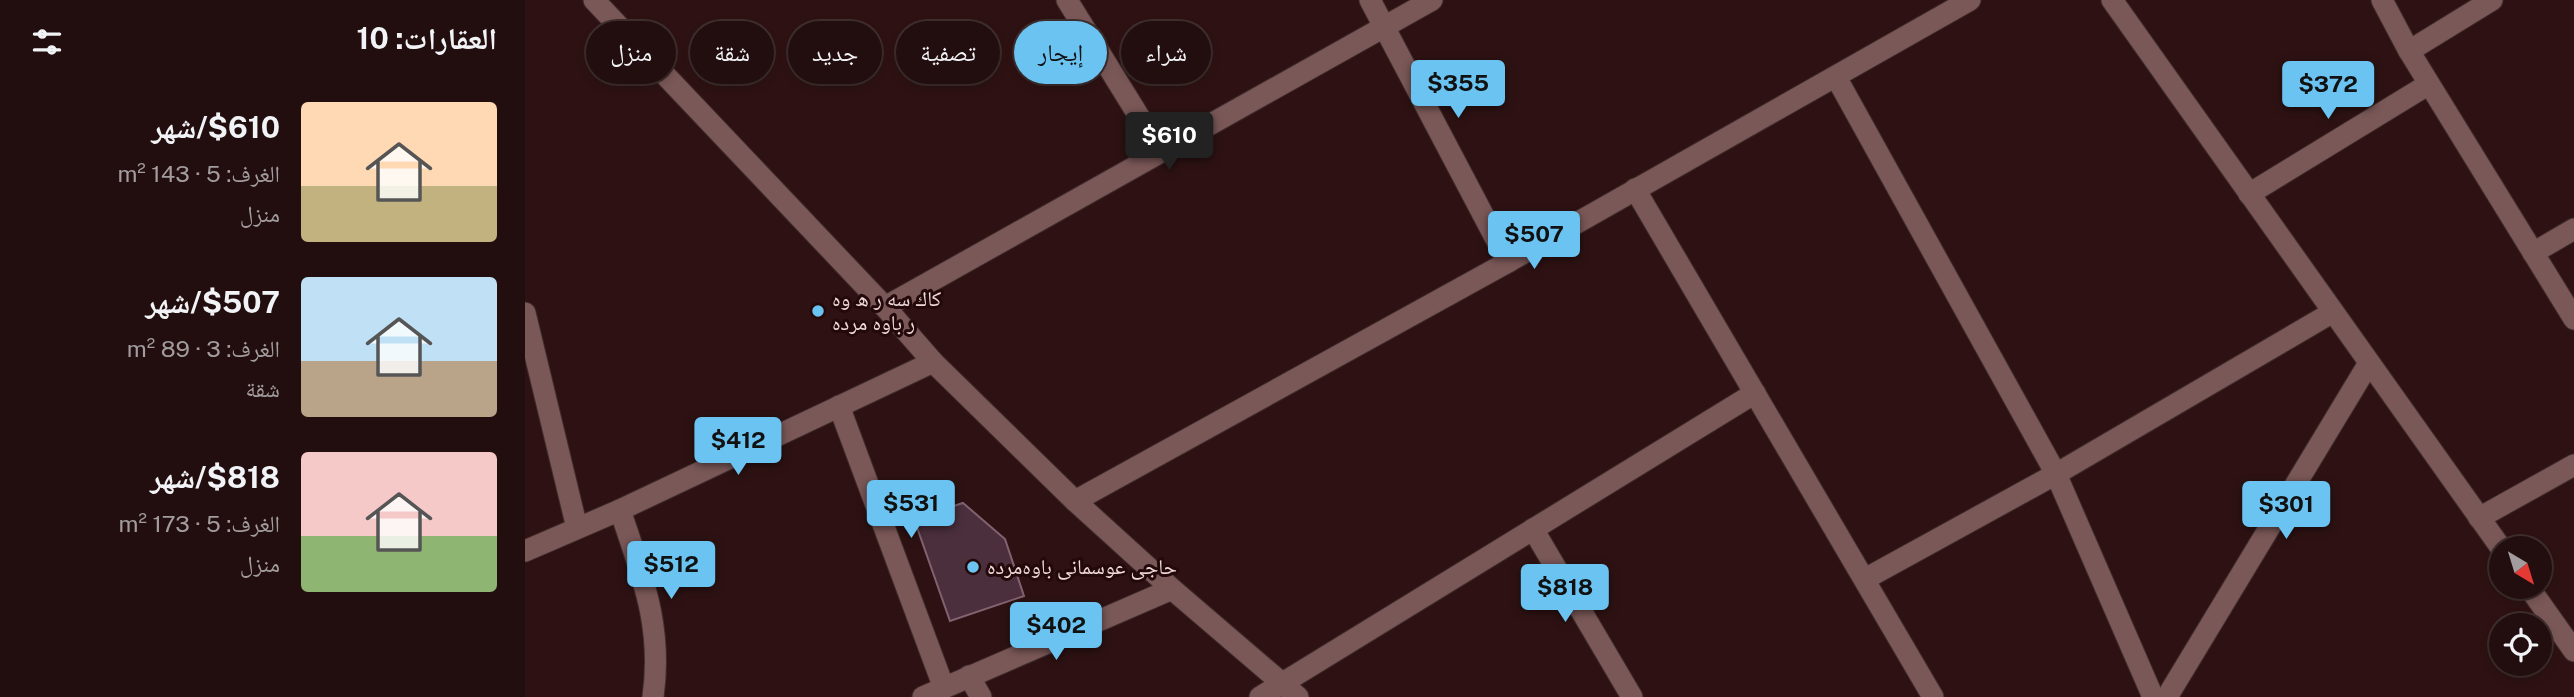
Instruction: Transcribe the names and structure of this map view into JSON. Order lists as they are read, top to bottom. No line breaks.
{"places":["كاك سه ر ه وه ر باوه مرده","حاجی عوسمانی باوەمردە"],"north":"bottom right","page":{"heading":"العقارات: 10","chip":["شراء","إيجار","تصفية","جديد","شقة","منزل"],"price":["$355","$372","$610","$507","$412","$531","$301","$512","$818","$402"],"list":[{"name":"$610/شهر","note":"الغرف: 5 · 143 m² · منزل"},{"name":"$507/شهر","note":"الغرف: 3 · 89 m² · شقة"},{"name":"$818/شهر","note":"الغرف: 5 · 173 m² · منزل"}]}}
